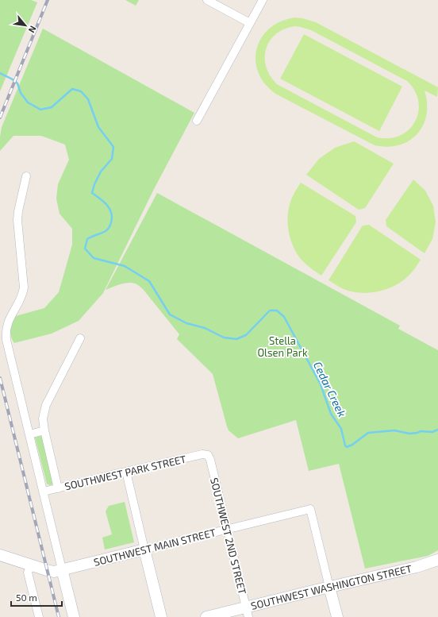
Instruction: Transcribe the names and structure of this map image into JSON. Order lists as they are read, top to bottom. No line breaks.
{"streets":{"street":["SOUTHWEST PARK STREET","SOUTHWEST 2ND STREET","SOUTHWEST MAIN STREET","SOUTHWEST WASHINGTON STREET"]},"crossings":[["SOUTHWEST PARK STREET","SOUTHWEST 2ND STREET"],["SOUTHWEST 2ND STREET","SOUTHWEST MAIN STREET"],["SOUTHWEST 2ND STREET","SOUTHWEST WASHINGTON STREET"],["SOUTHWEST MAIN STREET","SOUTHWEST WASHINGTON STREET"]],"water":["Cedar Creek"],"parks":["Stella Olsen Park"],"scale_bar":"50 m","north":"bottom right"}
